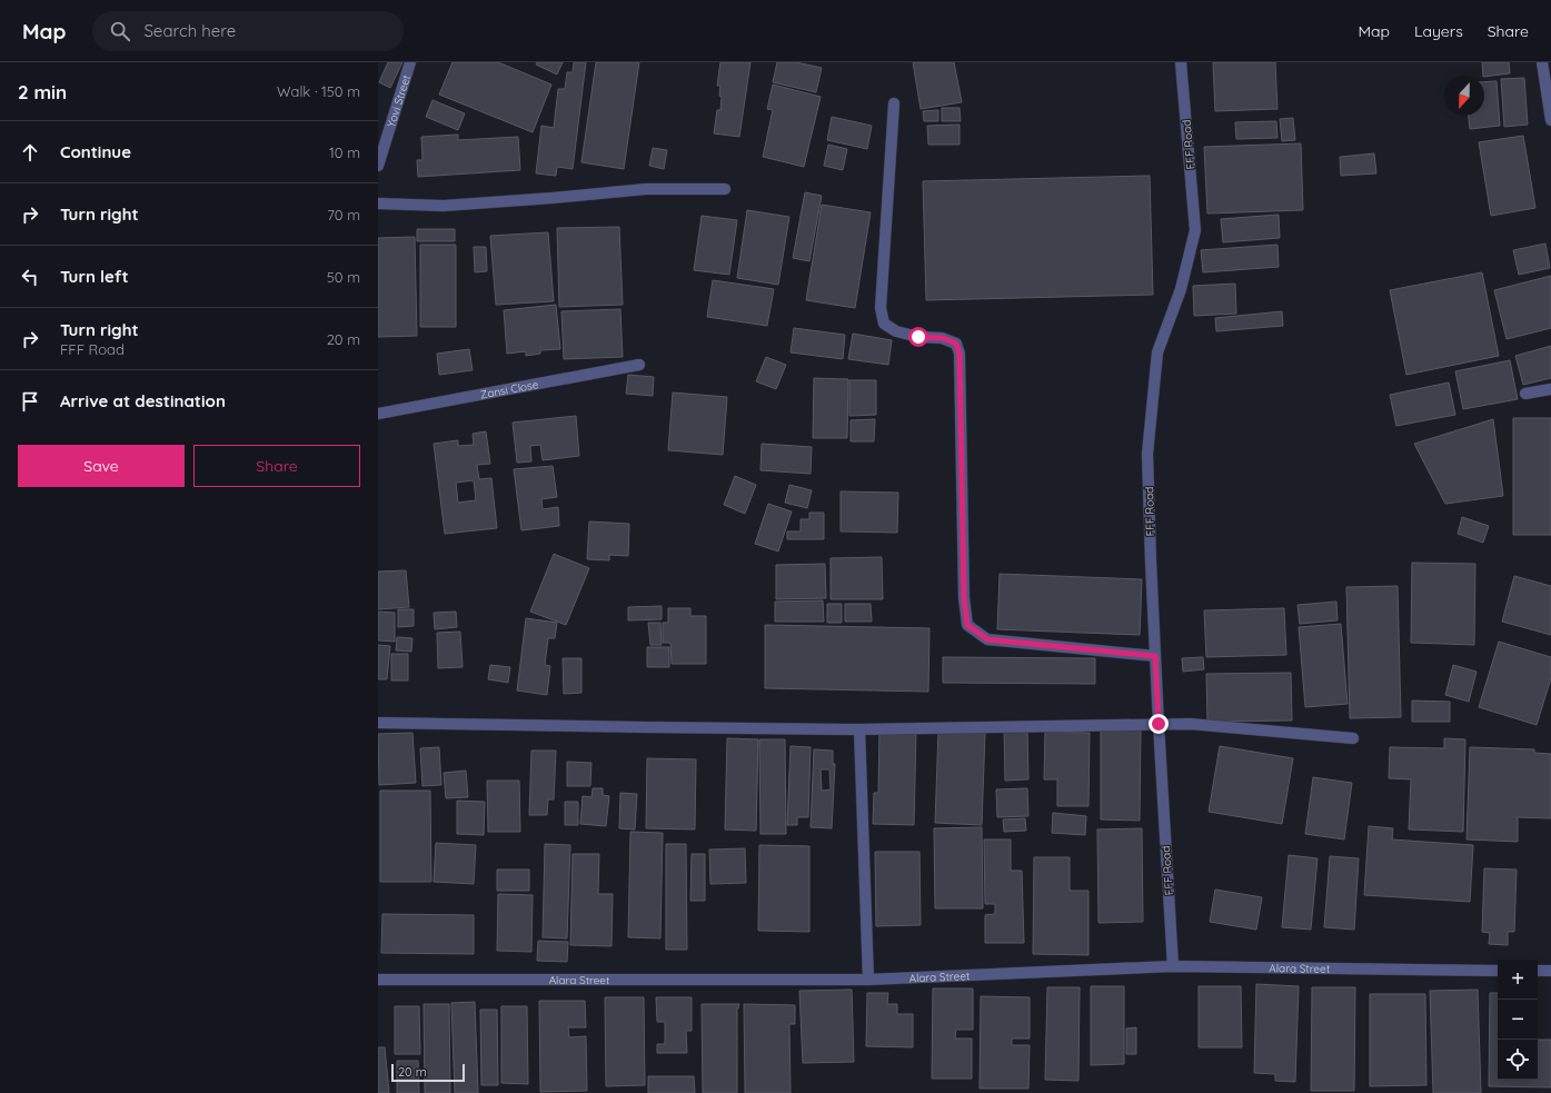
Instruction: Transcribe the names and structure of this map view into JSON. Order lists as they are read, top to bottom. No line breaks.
{"streets":{"street":["Yovi Street","FFF Road","Zansi Close","Alara Street"]},"crossings":[["FFF Road","Alara Street"]],"scale_bar":"20 m","north":"bottom","page":{"header":"Map","search":"Search here","nav":["Map","Layers","Share"],"heading":["2 min","Walk · 150 m"],"list":[["Continue","10 m"],["Turn right","70 m"],["Turn left","50 m"],["Turn right","FFF Road","20 m"],"Arrive at destination"],"buttons":["Save","Share"],"map_buttons":["+","−"],"scale":"20 m"}}
